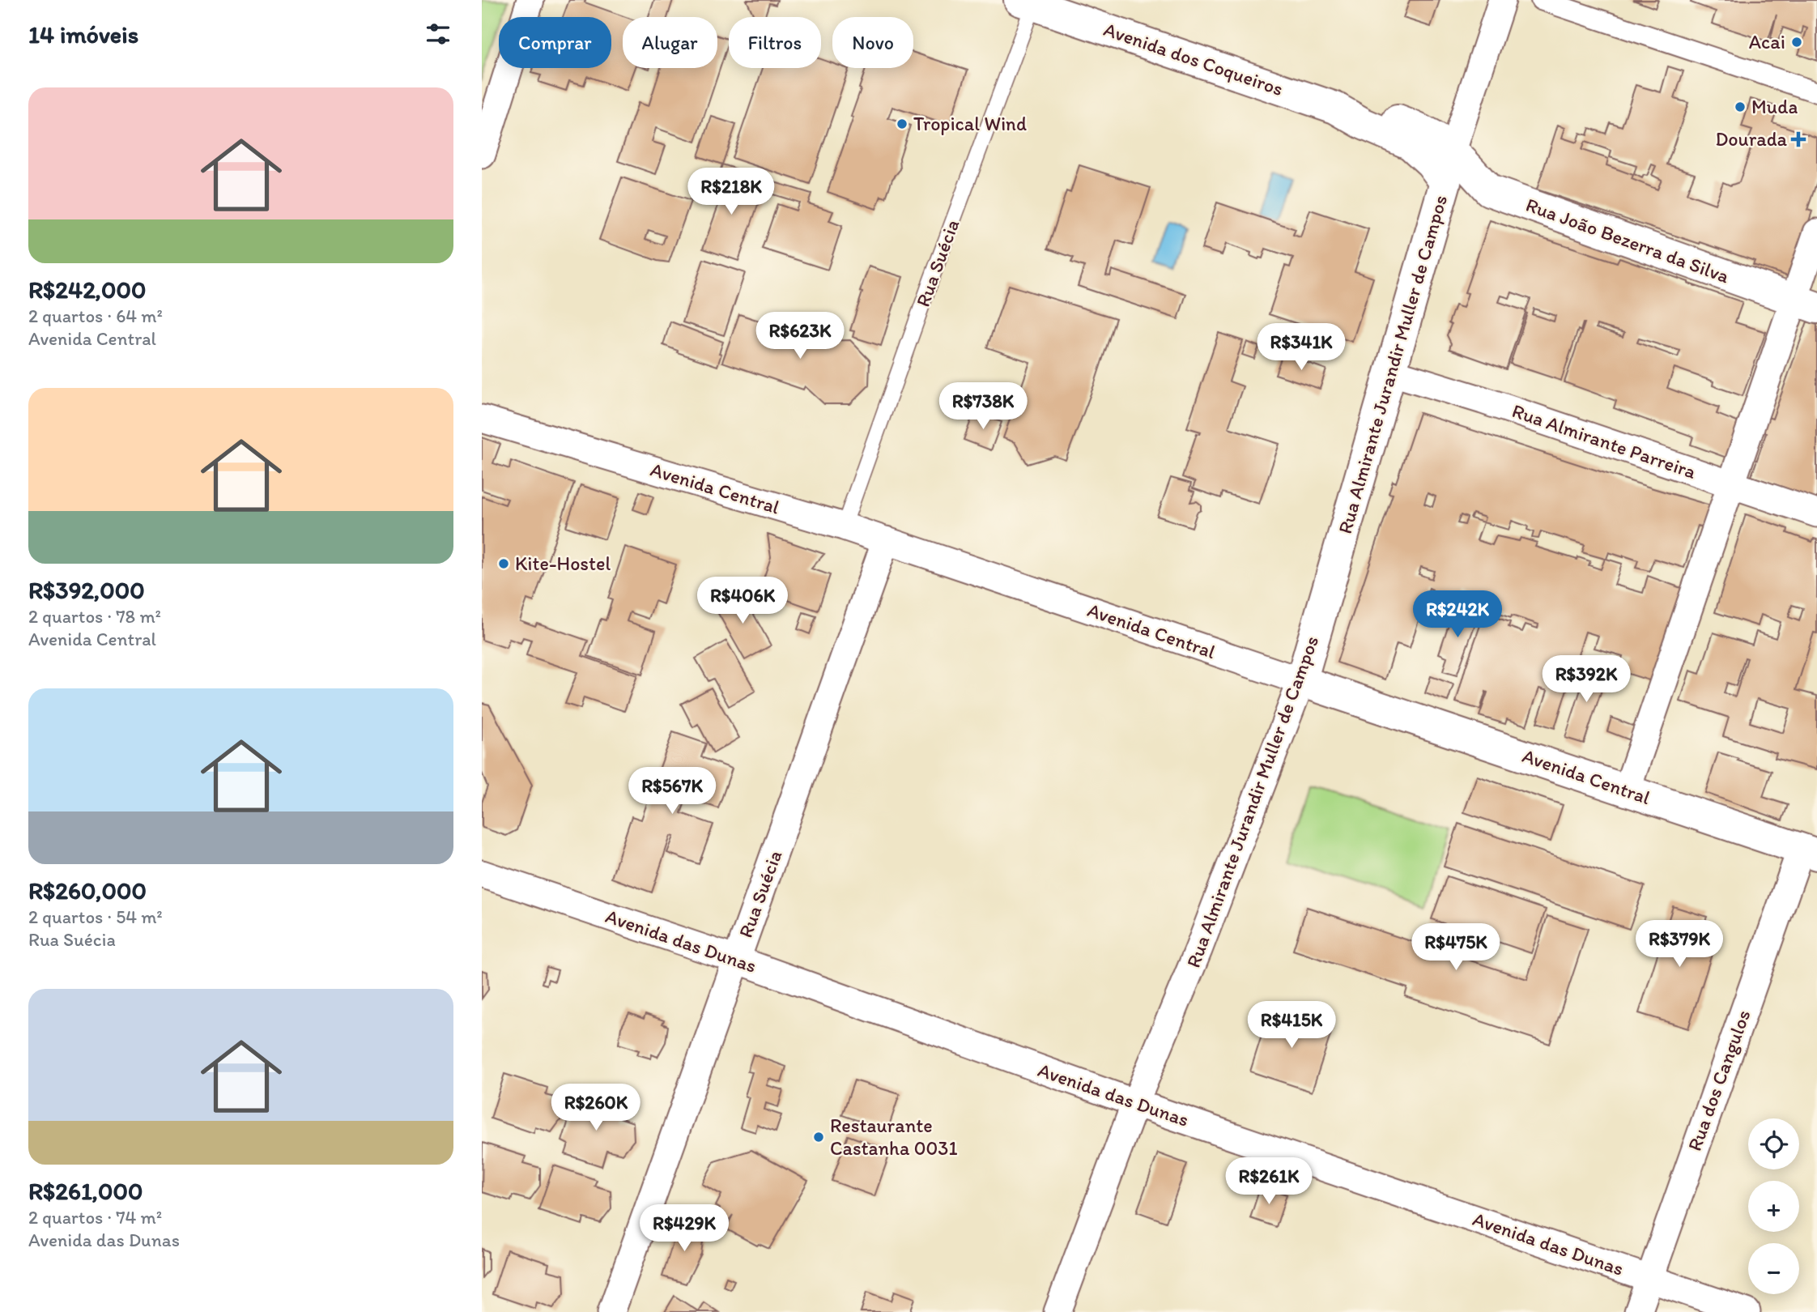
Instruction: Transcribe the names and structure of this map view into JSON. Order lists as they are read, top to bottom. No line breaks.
{"streets":{"main road":["Avenida dos Coqueiros","Rua João Bezerra da Silva","Rua Almirante Jurandir Muller de Campos","Avenida Central"],"street":["Rua Suécia","Rua Almirante Parreira","Avenida das Dunas","Rua dos Cangulos"]},"crossings":[["Avenida dos Coqueiros","Rua João Bezerra da Silva"],["Avenida dos Coqueiros","Rua Suécia"],["Avenida dos Coqueiros","Rua Almirante Jurandir Muller de Campos"],["Rua João Bezerra da Silva","Rua Almirante Jurandir Muller de Campos"],["Rua Suécia","Avenida Central"],["Rua Suécia","Avenida das Dunas"],["Rua Almirante Jurandir Muller de Campos","Rua Almirante Parreira"],["Rua Almirante Jurandir Muller de Campos","Avenida Central"],["Rua Almirante Jurandir Muller de Campos","Avenida das Dunas"],["Avenida Central","Rua dos Cangulos"],["Avenida das Dunas","Rua dos Cangulos"]],"places":{"other":["Acai","Muda","Tropical Wind","Kite-Hostel","Restaurante Castanha 0031"],"health":["Dourada"]},"page":{"heading":"14 imóveis","chip":["Comprar","Alugar","Filtros","Novo"],"list":[{"name":"R$242,000","note":"2 quartos · 64 m² · Avenida Central"},{"name":"R$392,000","note":"2 quartos · 78 m² · Avenida Central"},{"name":"R$260,000","note":"2 quartos · 54 m² · Rua Suécia"},{"name":"R$261,000","note":"2 quartos · 74 m² · Avenida das Dunas"}],"price":["R$218K","R$623K","R$341K","R$738K","R$406K","R$242K","R$392K","R$567K","R$379K","R$475K","R$415K","R$260K","R$261K","R$429K"],"map_buttons":["+","−"]}}
